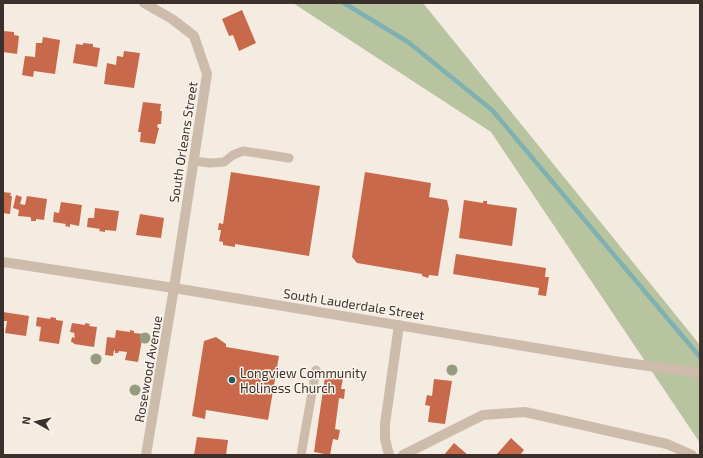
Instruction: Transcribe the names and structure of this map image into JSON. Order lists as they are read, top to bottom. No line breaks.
{"streets":{"street":["South Orleans Street","South Lauderdale Street","Rosewood Avenue"]},"crossings":[["South Orleans Street","South Lauderdale Street"],["South Orleans Street","Rosewood Avenue"],["South Lauderdale Street","Rosewood Avenue"]],"places":["Longview Community Holiness Church"],"north":"left"}
